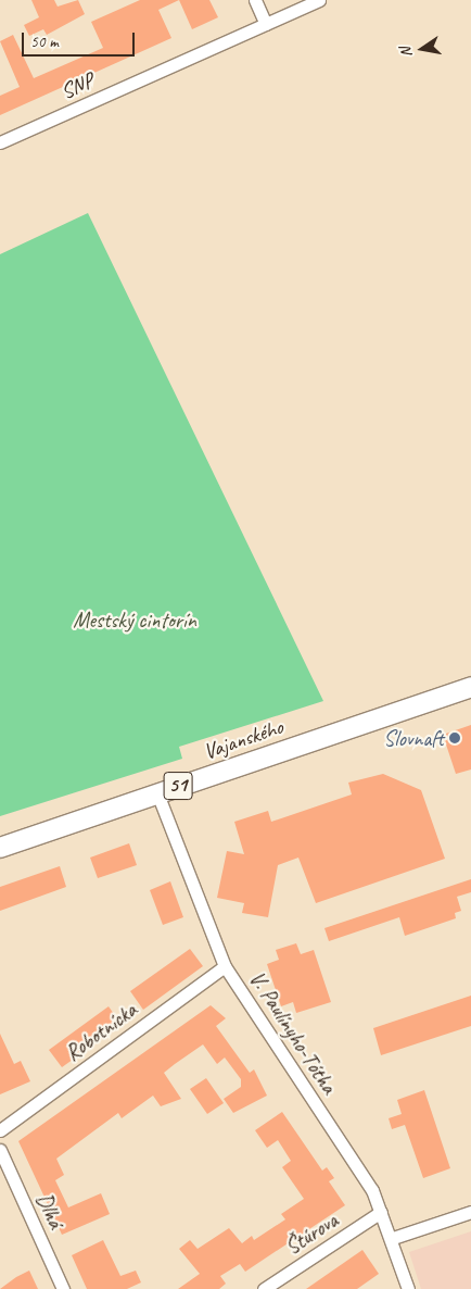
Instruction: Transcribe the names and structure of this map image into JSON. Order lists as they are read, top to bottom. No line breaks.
{"streets":{"main road":["Vajanského","51"],"street":["SNP","Robotnícka","V. Paulínyho-Tótha","Dlhá","Štúrova"]},"crossings":[["Vajanského","V. Paulínyho-Tótha"],["Robotnícka","V. Paulínyho-Tótha"],["V. Paulínyho-Tótha","Štúrova"]],"parks":["Mestský cintorín"],"places":["Slovnaft"],"scale_bar":"50 m","north":"left"}
